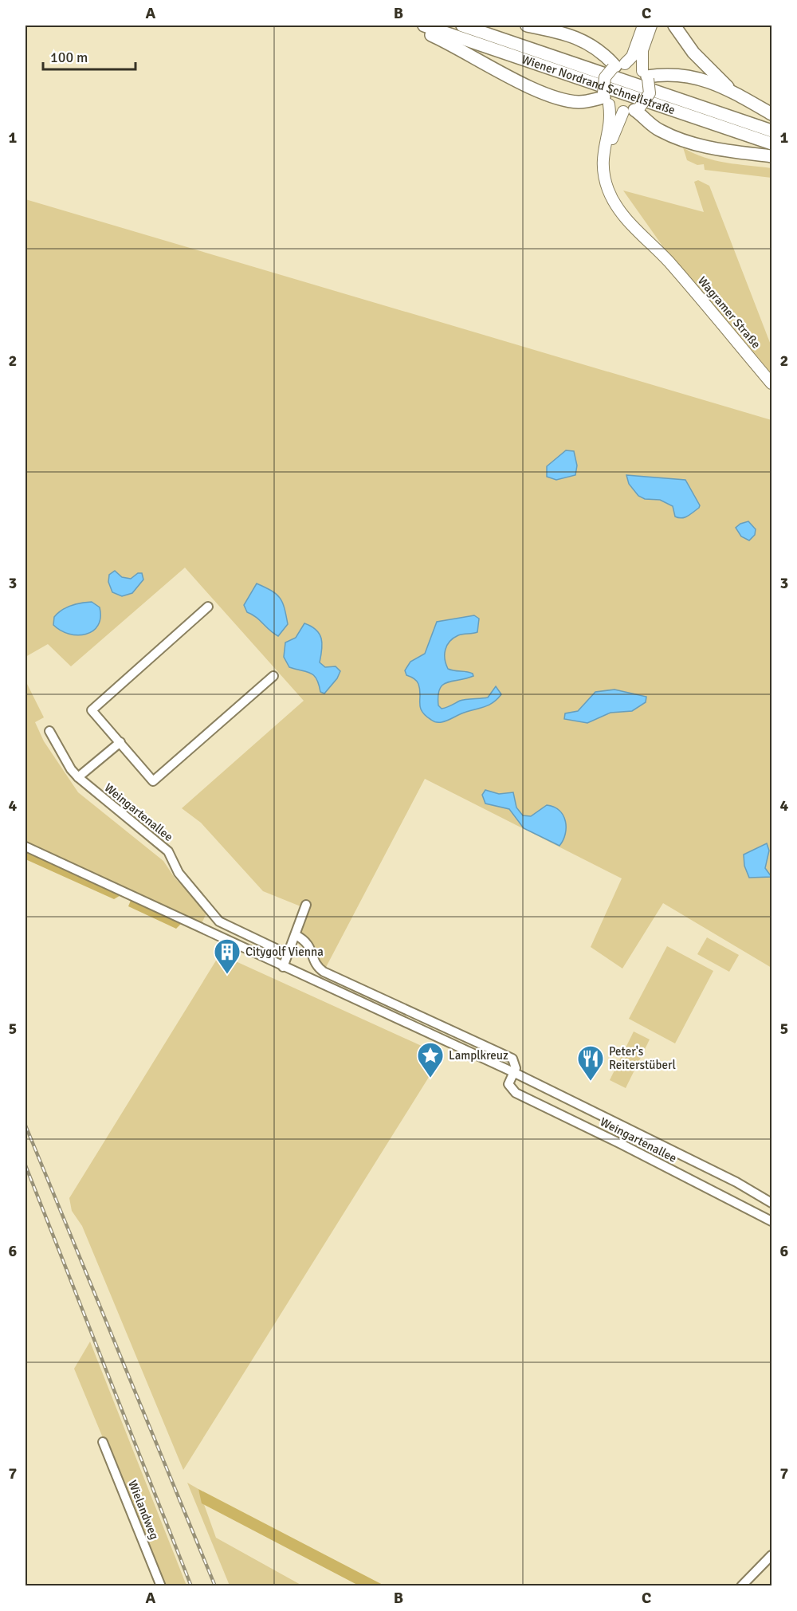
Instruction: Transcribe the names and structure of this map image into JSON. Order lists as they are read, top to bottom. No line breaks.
{"streets":{"highway":["Wiener Nordrand Schnellstraße"],"main road":["Wagramer Straße"],"street":["Weingartenallee","Wielandweg"]},"places":{"building":["Citygolf Vienna"],"place":["Lamplkreuz"],"restaurant":["Peter's Reiterstüberl"]},"scale_bar":"100 m","grid":{"columns":["A","B","C"],"rows":["1","2","3","4","5","6","7"]}}
